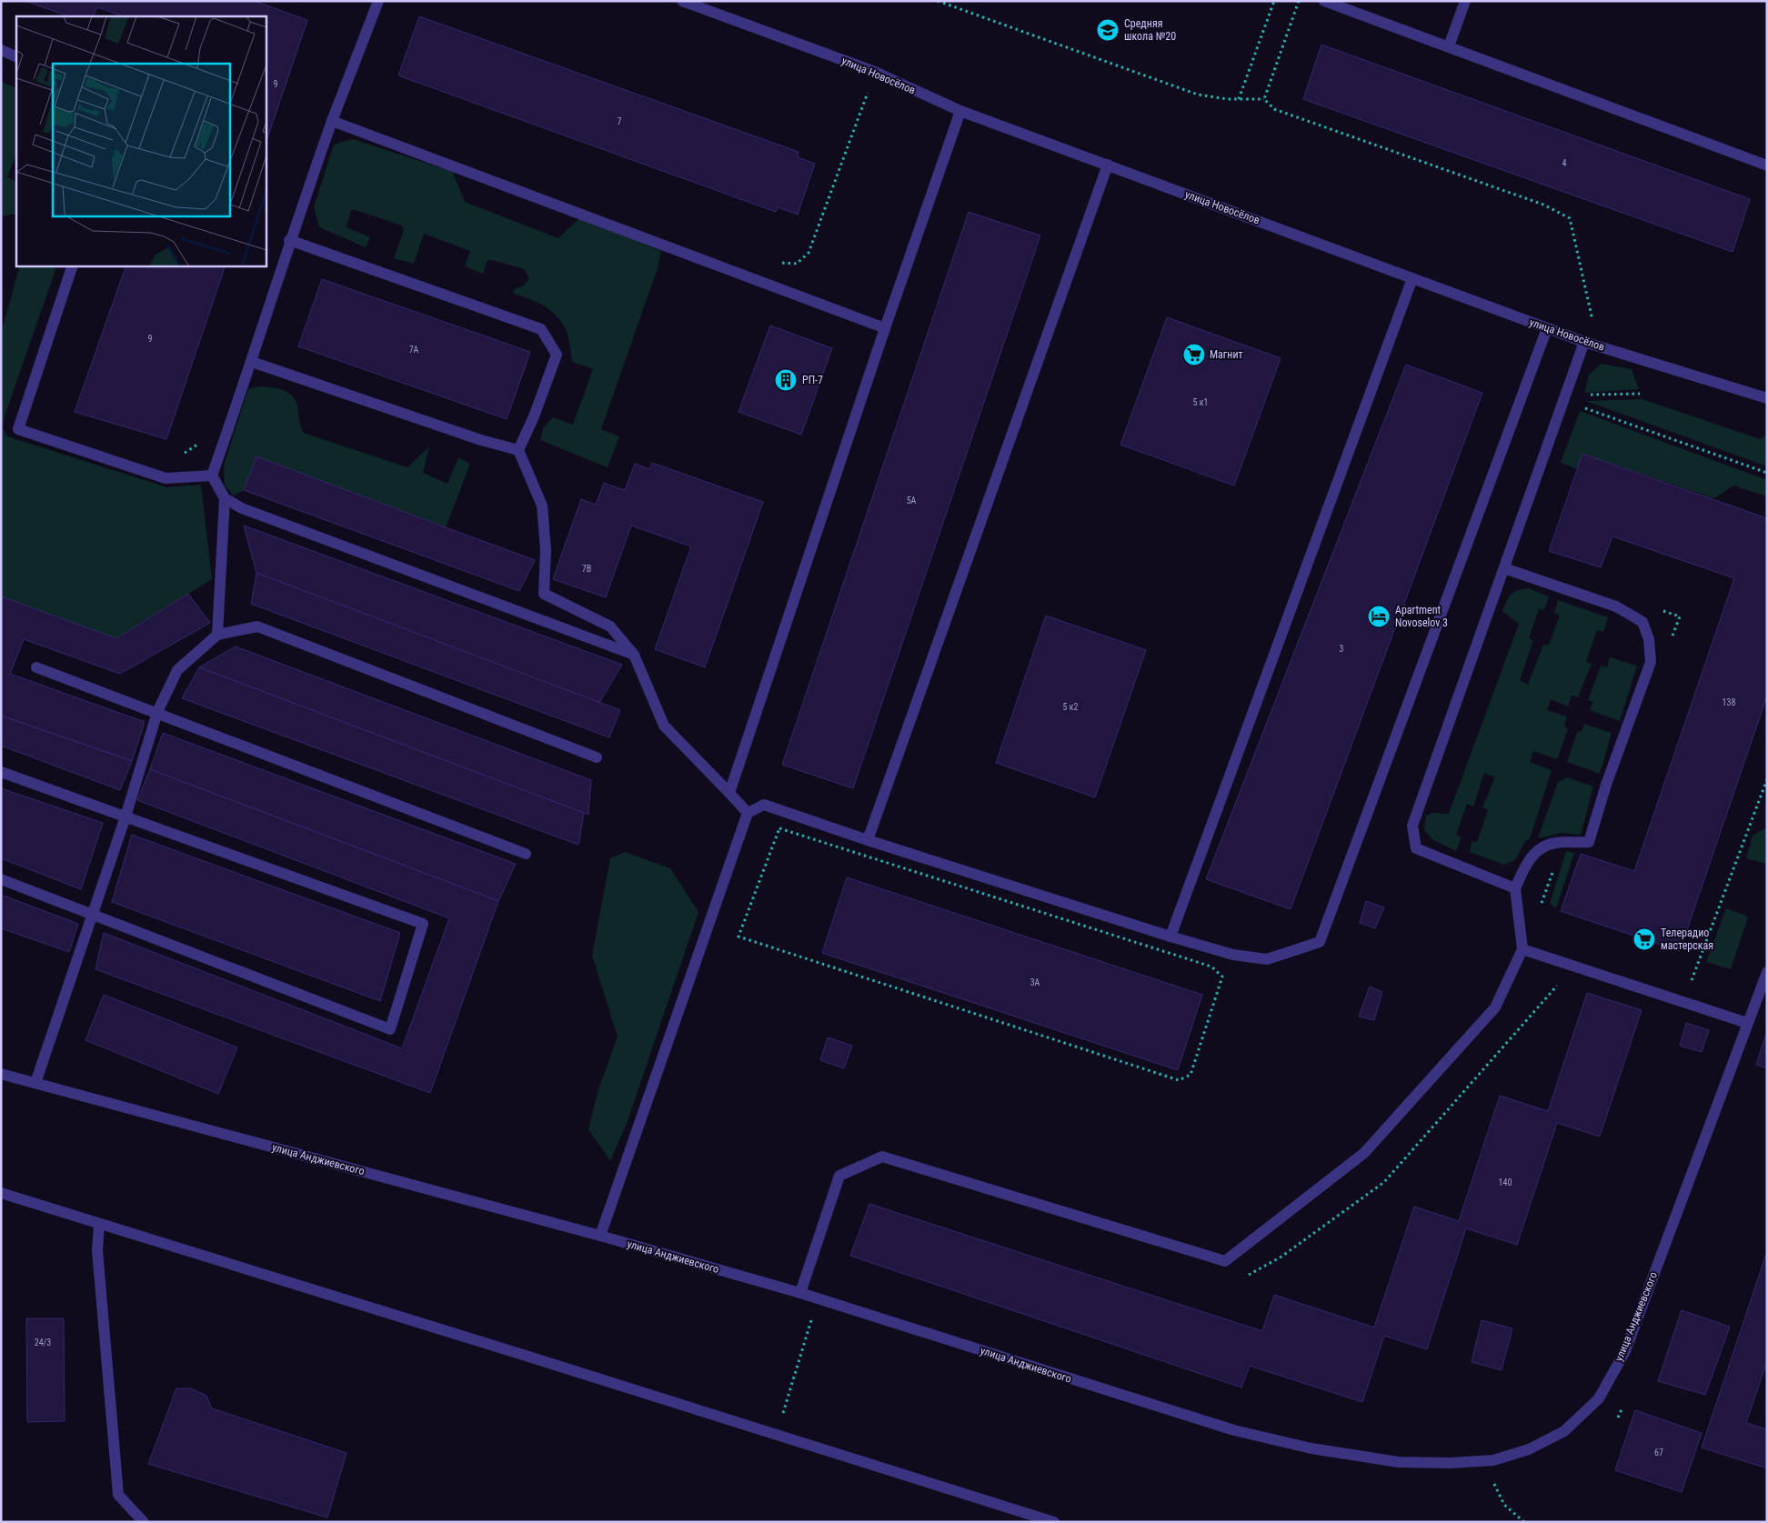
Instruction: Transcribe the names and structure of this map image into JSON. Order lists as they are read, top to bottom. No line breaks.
{"streets":{"street":["улица Новосёлов","улица Анджиевского"]},"places":{"school or university":["Средняя школа №20"],"supermarket":["Магнит","Телерадио мастерская"],"building":["РП-7"],"hotel":["Apartment Novoselov 3"]},"house_numbers":["9","7","4","9","7А","5 к1","5А","7В","3","138","5 к2","3А","140","24/3","67"]}
